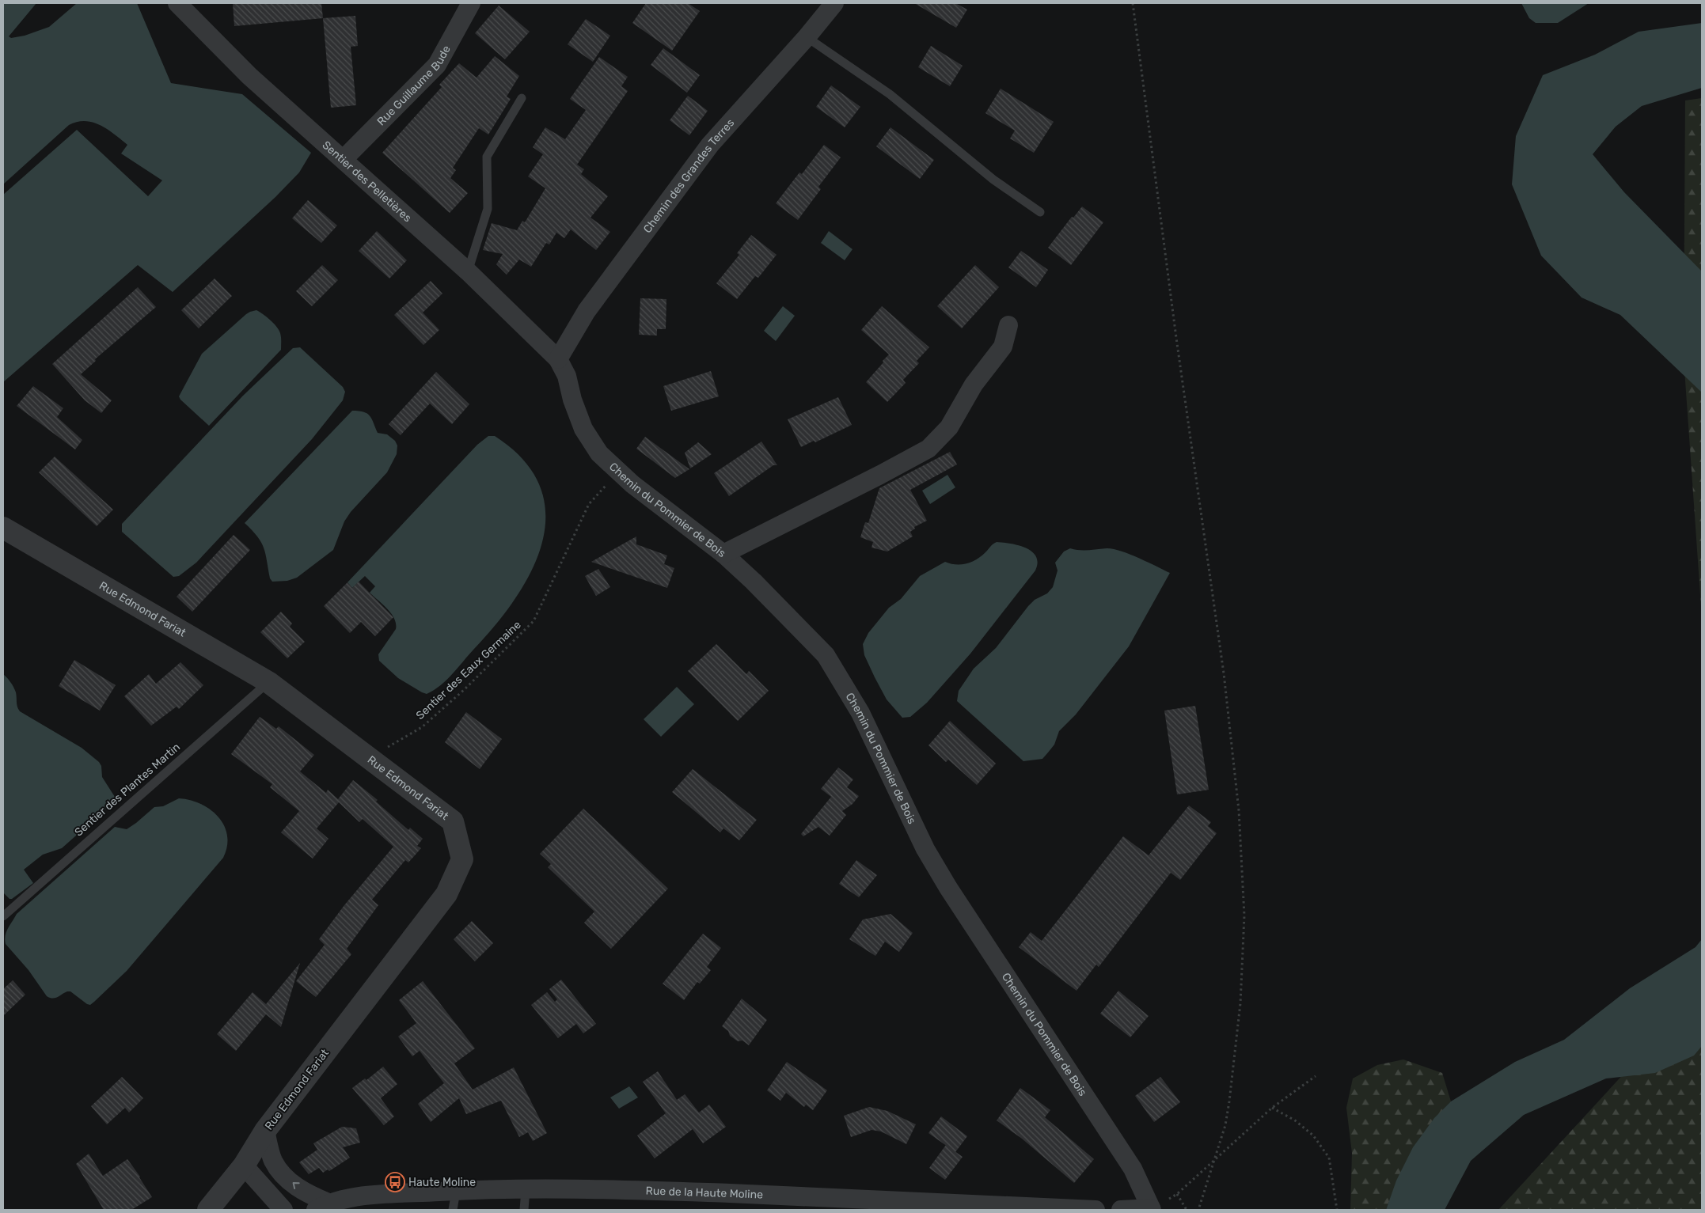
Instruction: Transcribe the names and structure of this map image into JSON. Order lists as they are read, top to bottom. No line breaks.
{"streets":{"street":["Rue Guillaume Bude","Chemin des Grandes Terres","Sentier des Pelletières","Chemin du Pommier de Bois","Rue Edmond Fariat","Rue de la Haute Moline"],"lane":["Sentier des Plantes Martin"],"path":["Sentier des Eaux Germaine"]},"crossings":[["Rue Guillaume Bude","Sentier des Pelletières"],["Chemin des Grandes Terres","Sentier des Pelletières"],["Chemin des Grandes Terres","Chemin du Pommier de Bois"],["Sentier des Pelletières","Chemin du Pommier de Bois"],["Chemin du Pommier de Bois","Sentier des Eaux Germaine"],["Rue Edmond Fariat","Sentier des Eaux Germaine"],["Rue Edmond Fariat","Sentier des Plantes Martin"]],"places":{"bus stop":["Haute Moline"]}}
